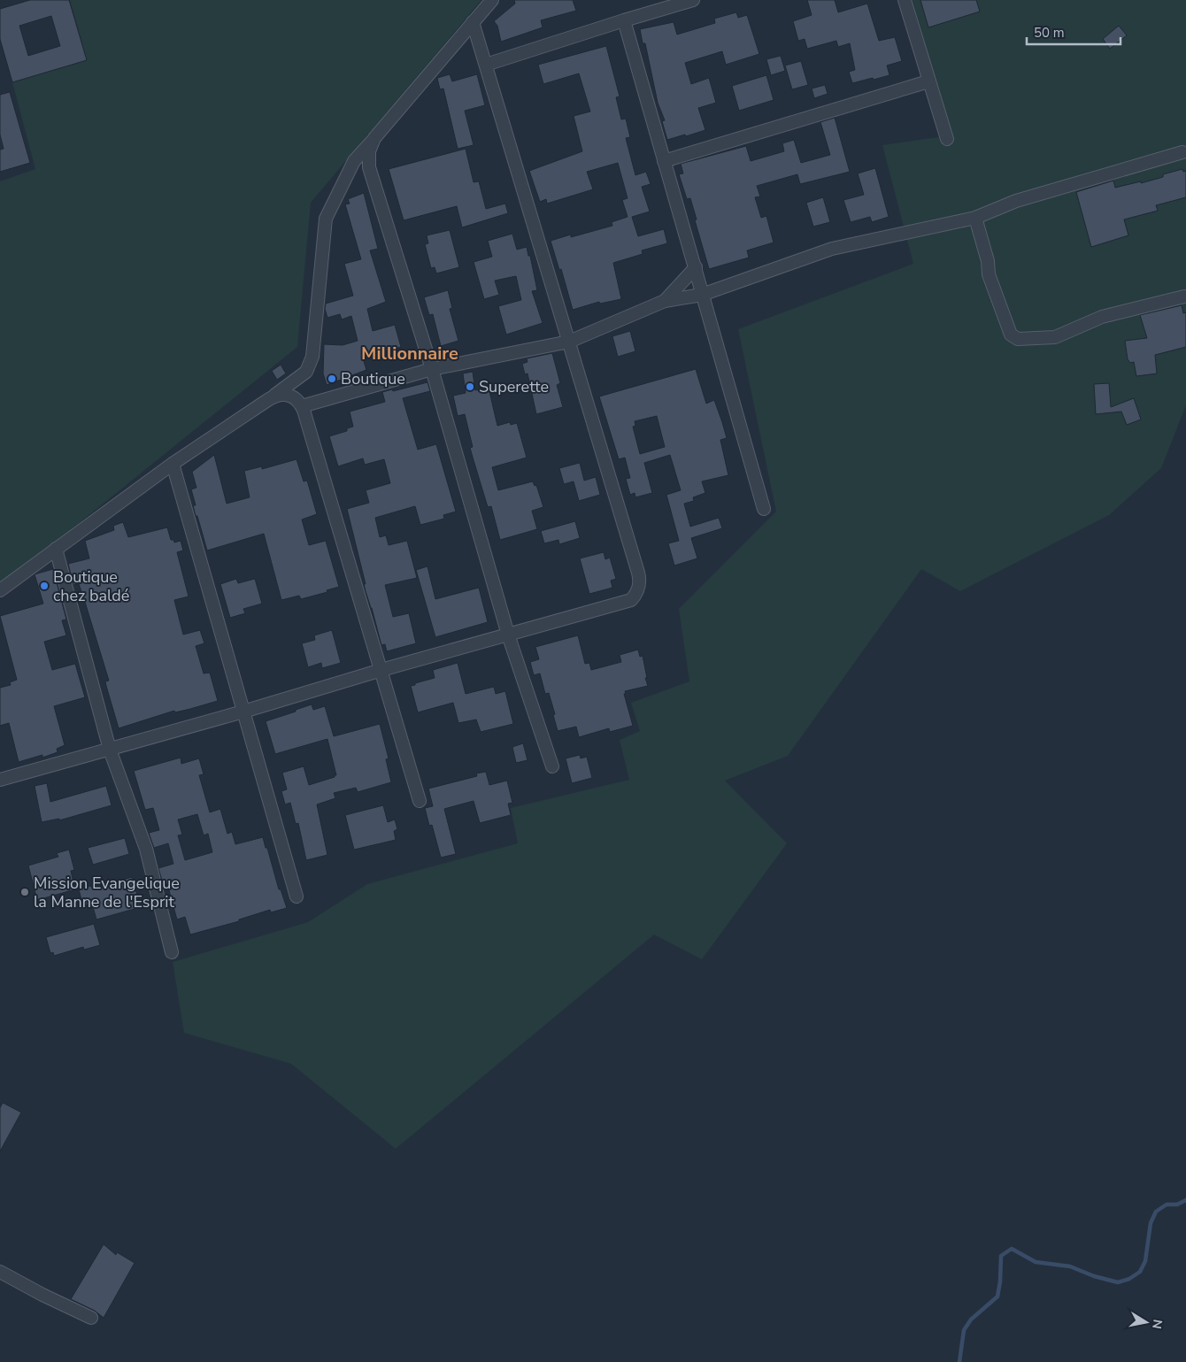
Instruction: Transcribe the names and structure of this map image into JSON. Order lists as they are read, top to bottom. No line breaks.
{"districts":["Millionnaire"],"places":["Boutique","Superette","Boutique chez baldé","Mission Evangelique la Manne de l'Esprit"],"scale_bar":"50 m","north":"right"}
